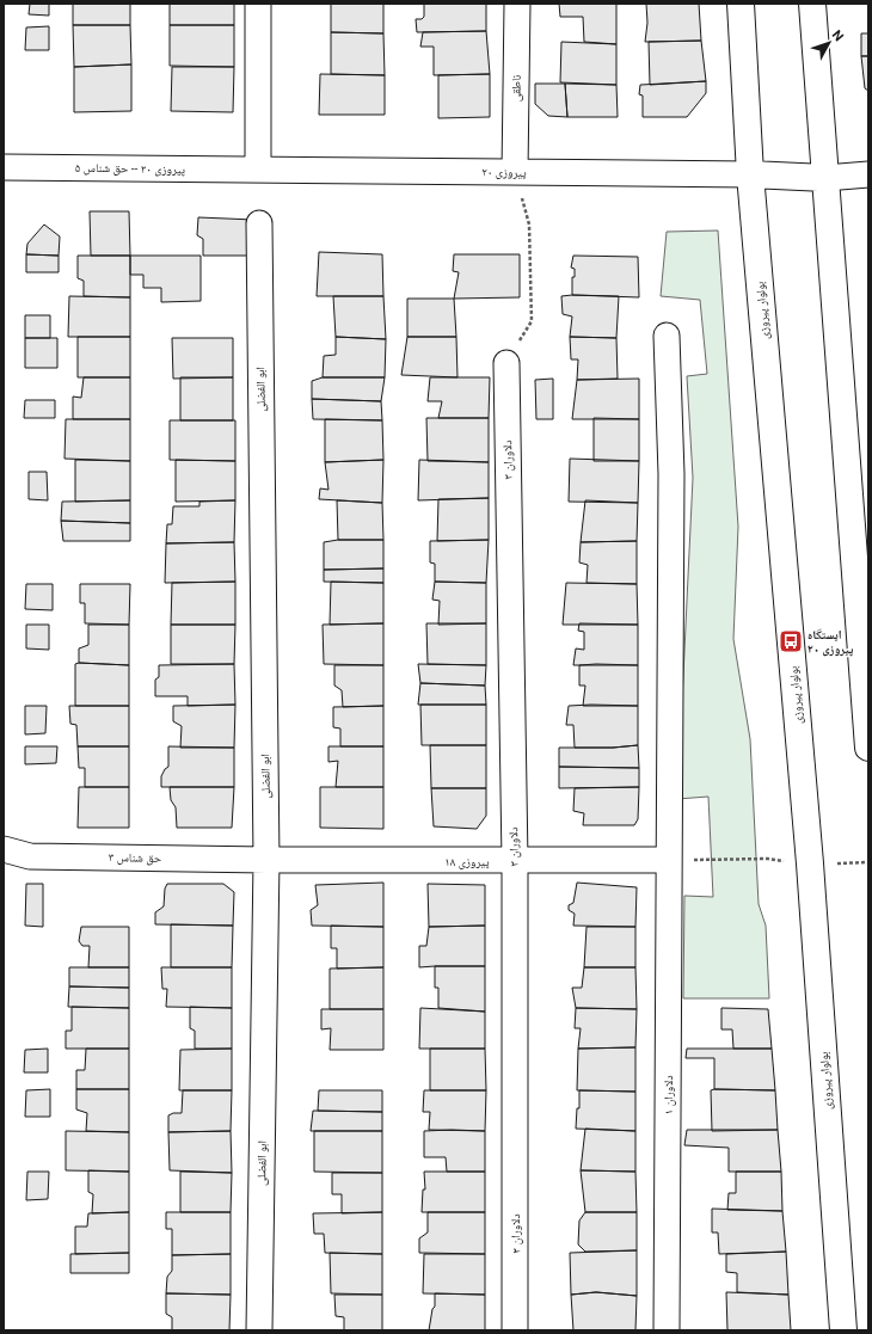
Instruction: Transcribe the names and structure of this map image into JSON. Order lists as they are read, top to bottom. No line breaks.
{"streets":{"main road":["بولوار پیروزی"],"street":["ناطقی","پیروزی ۲۰ -- حق شناس ۵","پیروزی ۲۰","ابو الفضلی","دلاوران ۳","حق شناس ۳","پیروزی ۱۸","دلاوران ۱"]},"crossings":[["ناطقی","پیروزی ۲۰"],["پیروزی ۲۰ -- حق شناس ۵","پیروزی ۲۰"],["پیروزی ۲۰","بولوار پیروزی"],["ابو الفضلی","حق شناس ۳"],["ابو الفضلی","پیروزی ۱۸"],["دلاوران ۳","پیروزی ۱۸"],["حق شناس ۳","پیروزی ۱۸"],["پیروزی ۱۸","دلاوران ۱"]],"places":{"bus stop":["ایستگاه پیروزی ۲۰"]},"north":"top right"}
